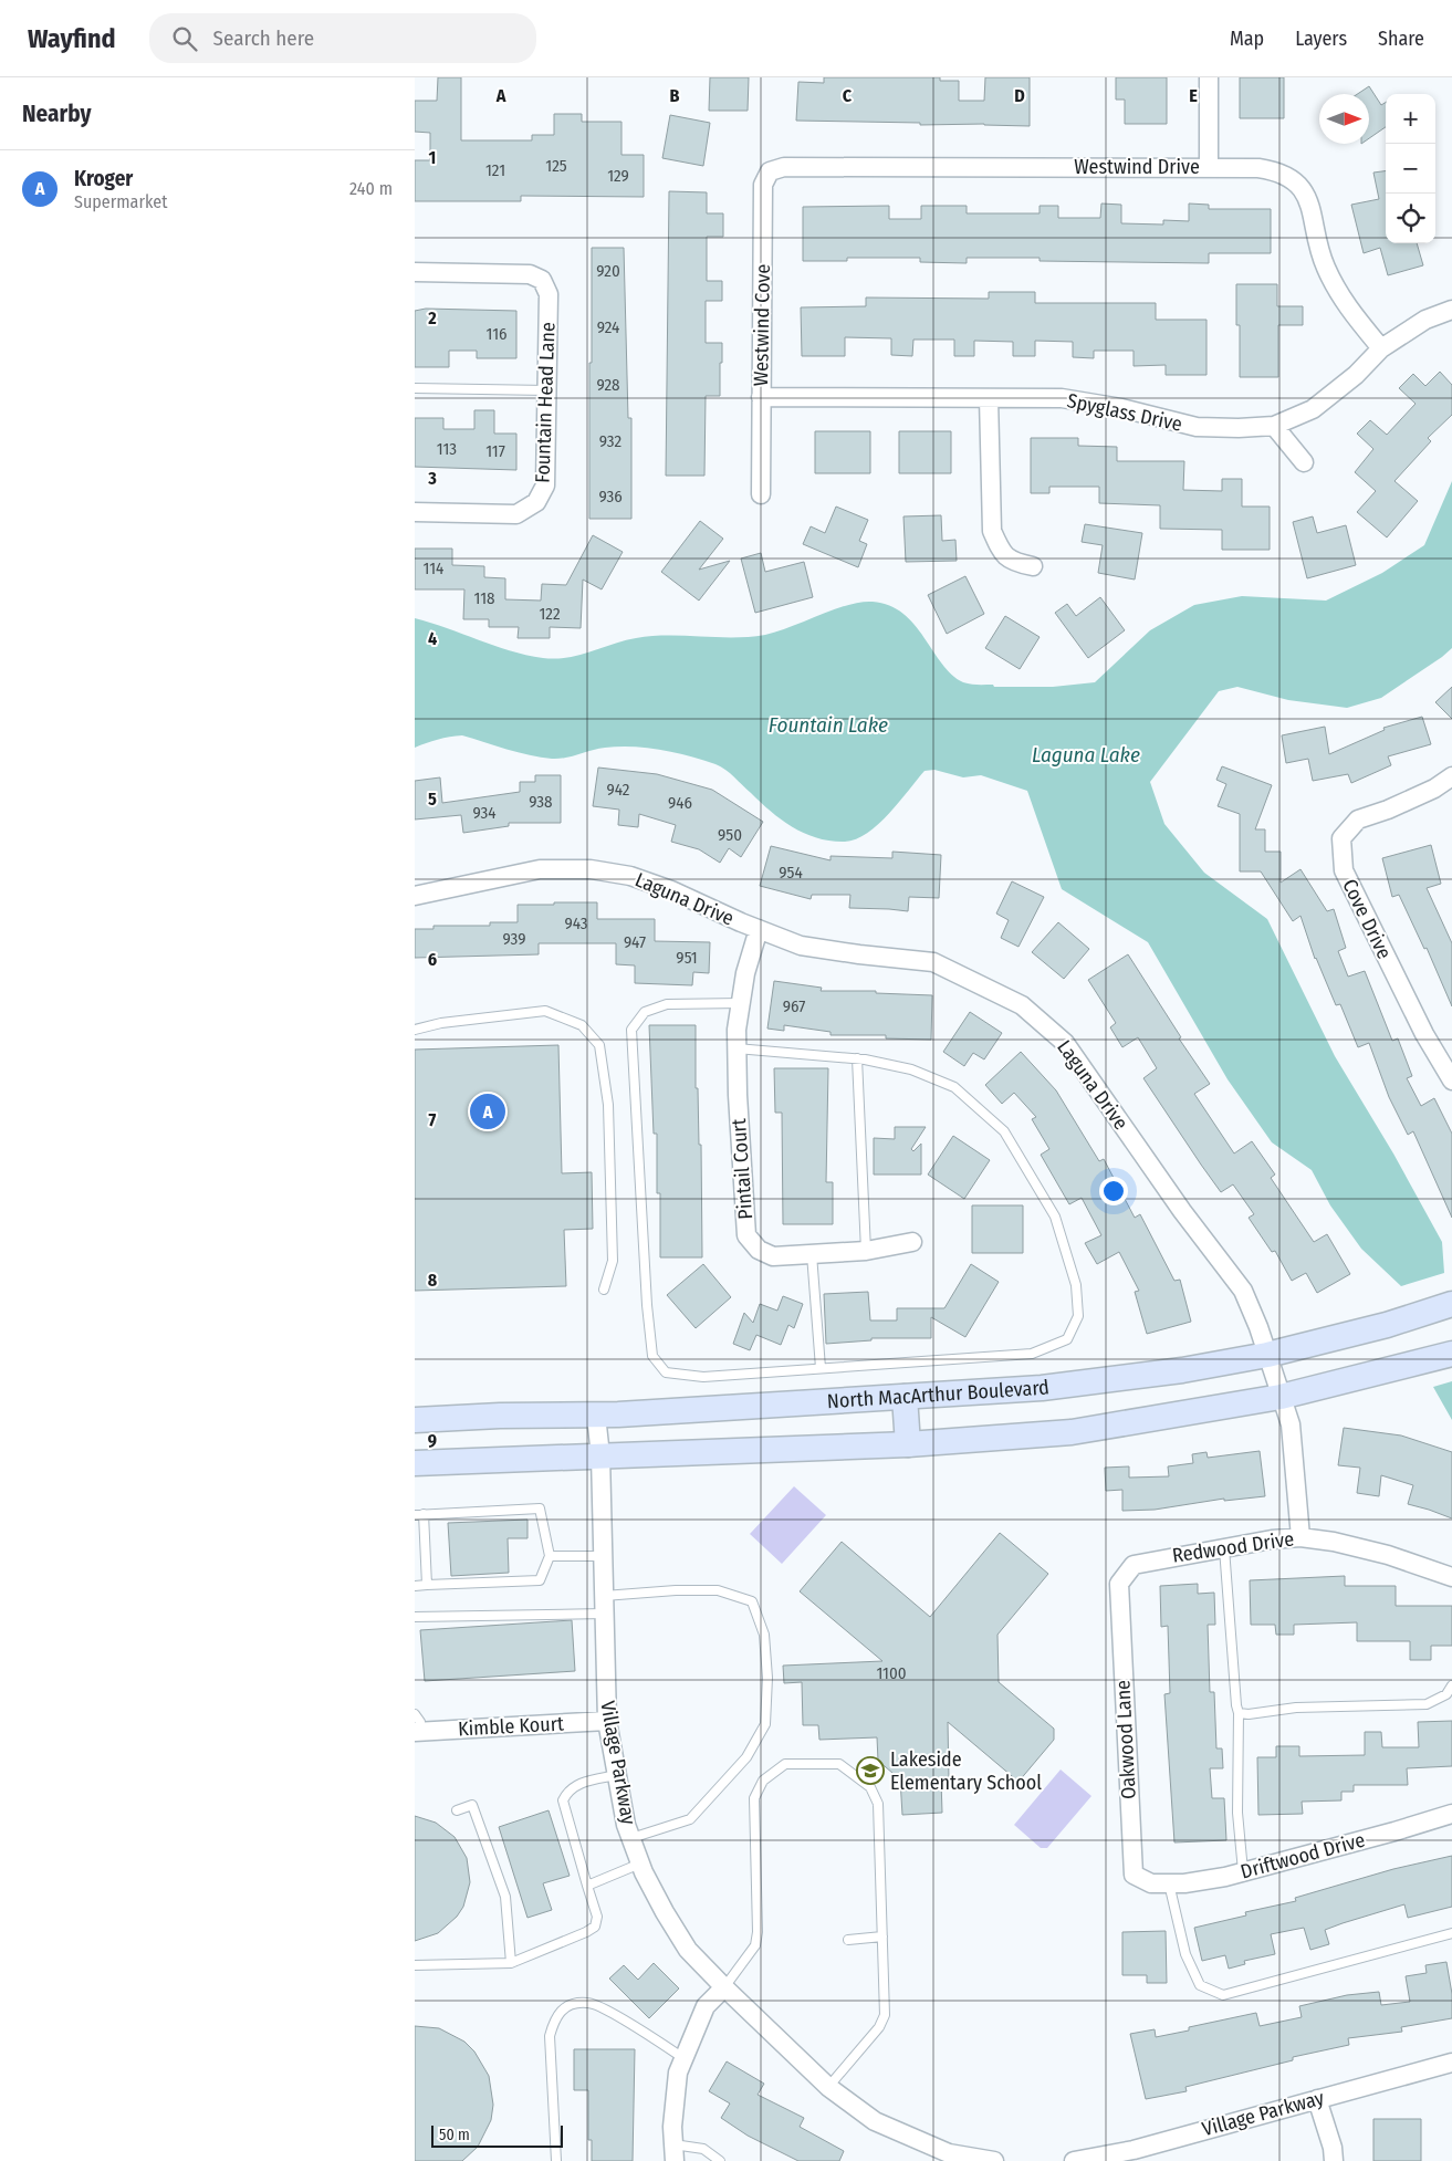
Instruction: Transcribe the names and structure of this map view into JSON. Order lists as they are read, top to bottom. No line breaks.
{"streets":{"main road":["North MacArthur Boulevard"],"street":["Westwind Drive","Westwind Cove","Fountain Head Lane","Spyglass Drive","Laguna Drive","Cove Drive","Pintail Court","Redwood Drive","Kimble Kourt","Oakwood Lane","Village Parkway","Driftwood Drive"]},"crossings":[["Westwind Drive","Westwind Cove"],["Westwind Drive","Spyglass Drive"],["Westwind Cove","Spyglass Drive"],["Laguna Drive","Pintail Court"],["Laguna Drive","North MacArthur Boulevard"],["Laguna Drive","Redwood Drive"],["North MacArthur Boulevard","Village Parkway"],["Redwood Drive","Oakwood Lane"],["Kimble Kourt","Village Parkway"],["Oakwood Lane","Driftwood Drive"]],"water":["Fountain Lake","Laguna Lake"],"places":{"school or university":["Lakeside Elementary School"]},"house_numbers":["125","121","129","920","924","116","928","932","113","117","936","114","118","122","942","938","946","934","950","954","943","939","947","951","967","1100"],"scale_bar":"50 m","north":"right","page":{"header":"Wayfind","search":"Search here","nav":["Map","Layers","Share"],"heading":"Nearby","map_buttons":["+","−"],"list":[{"mark":"A","name":"Kroger","note":"Supermarket","value":"240 m"}],"pins":"A","scale":"50 m"},"grid":{"columns":["A","B","C","D","E"],"rows":["1","2","3","4","5","6","7","8","9"]}}
